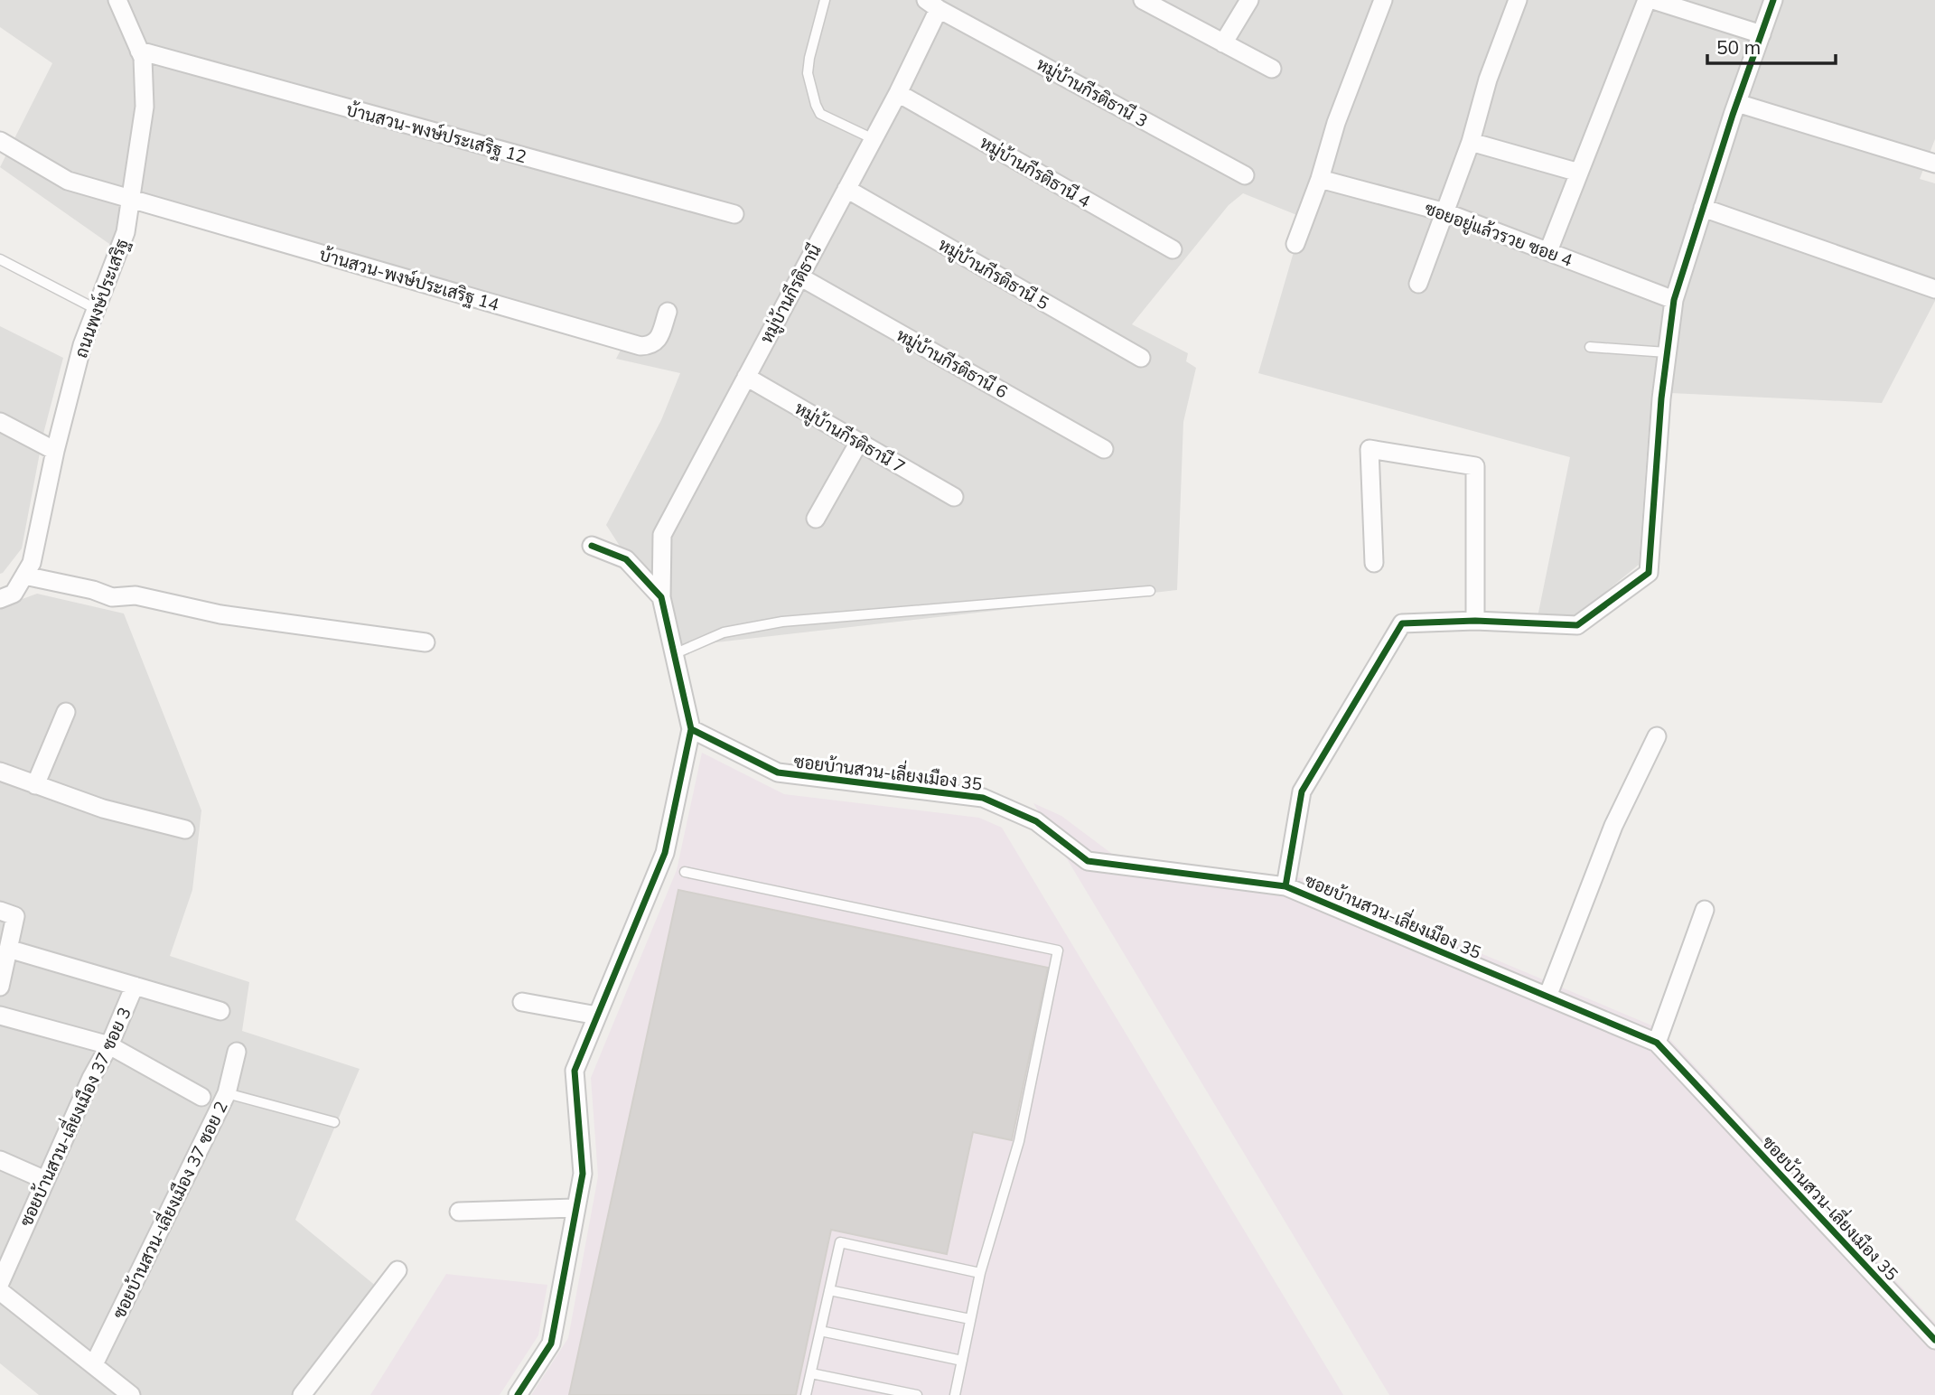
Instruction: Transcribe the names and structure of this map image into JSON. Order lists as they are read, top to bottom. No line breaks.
{"streets":{"street":["หมู่บ้านกีรติธานี 3","บ้านสวน-พงษ์ประเสริฐ 12","หมู่บ้านกีรติธานี 4","ซอยอยู่แล้วรวย ซอย 4","หมู่บ้านกีรติธานี 5","บ้านสวน-พงษ์ประเสริฐ 14","หมู่บ้านกีรติธานี","ถนนพงษ์ประเสริฐ","หมู่บ้านกีรติธานี 6","หมู่บ้านกีรติธานี 7","ซอยบ้านสวน-เลี่ยงเมือง 35","ซอยบ้านสวน-เลี่ยงเมือง 37 ซอย 3","ซอยบ้านสวน-เลี่ยงเมือง 37 ซอย 2"]},"crossings":[["หมู่บ้านกีรติธานี 3","หมู่บ้านกีรติธานี"],["บ้านสวน-พงษ์ประเสริฐ 12","ถนนพงษ์ประเสริฐ"],["หมู่บ้านกีรติธานี 4","หมู่บ้านกีรติธานี"],["หมู่บ้านกีรติธานี 5","หมู่บ้านกีรติธานี"],["บ้านสวน-พงษ์ประเสริฐ 14","ถนนพงษ์ประเสริฐ"],["หมู่บ้านกีรติธานี","หมู่บ้านกีรติธานี 6"],["หมู่บ้านกีรติธานี","หมู่บ้านกีรติธานี 7"],["หมู่บ้านกีรติธานี","ซอยบ้านสวน-เลี่ยงเมือง 35"]],"scale_bar":"50 m"}
